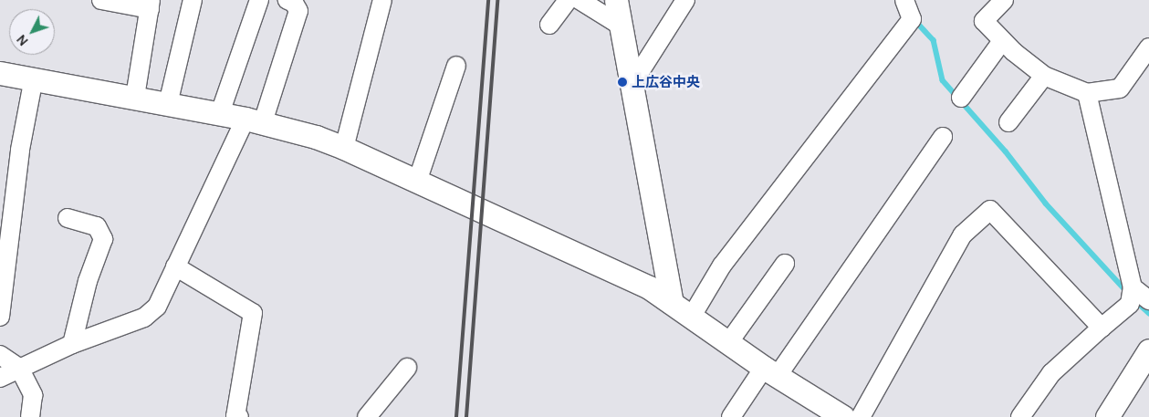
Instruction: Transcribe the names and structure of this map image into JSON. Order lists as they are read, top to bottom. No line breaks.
{"places":["上広谷中央"],"north":"bottom left"}
